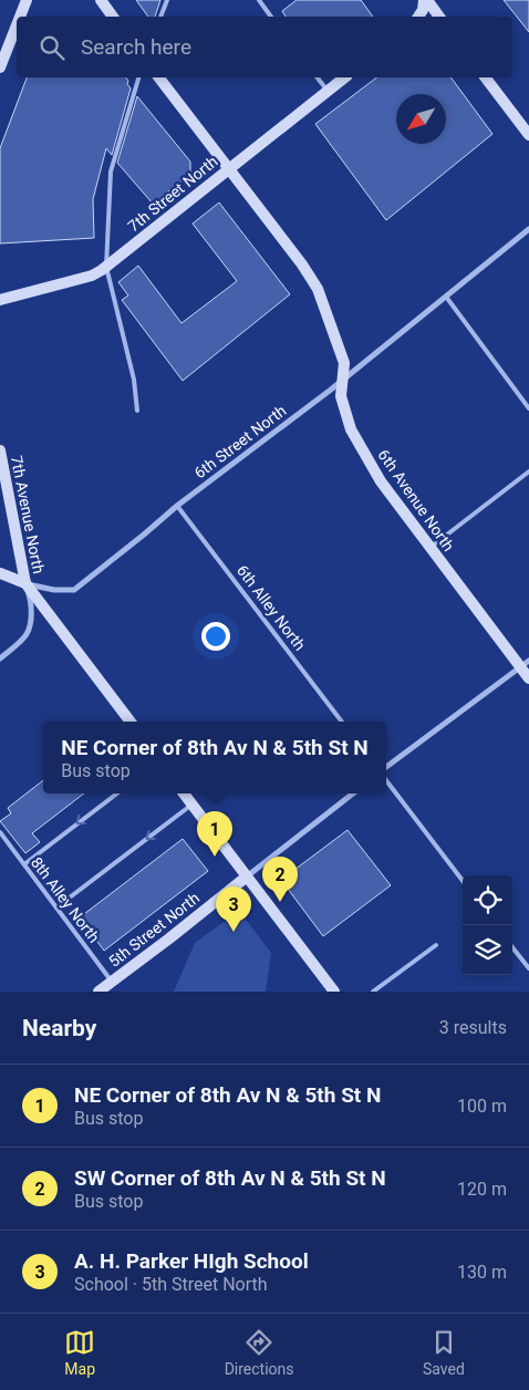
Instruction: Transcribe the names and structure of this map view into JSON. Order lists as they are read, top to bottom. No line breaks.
{"streets":{"street":["7th Street North","6th Street North","6th Avenue North","7th Avenue North","5th Street North"],"lane":["6th Alley North","8th Alley North"]},"crossings":[["7th Street North","6th Avenue North"],["6th Street North","6th Avenue North"],["6th Street North","7th Avenue North"],["6th Street North","6th Alley North"],["8th Alley North","5th Street North"]],"north":"bottom left","page":{"search":"Search here","popup":["NE Corner of 8th Av N & 5th St N","Bus stop"],"pins":["1","2","3"],"heading":["Nearby","3 results"],"list":[{"mark":"1","name":"NE Corner of 8th Av N & 5th St N","note":"Bus stop","value":"100 m"},{"mark":"2","name":"SW Corner of 8th Av N & 5th St N","note":"Bus stop","value":"120 m"},{"mark":"3","name":"A. H. Parker HIgh School","note":"School · 5th Street North","value":"130 m"}],"nav":["Map","Directions","Saved"]}}
